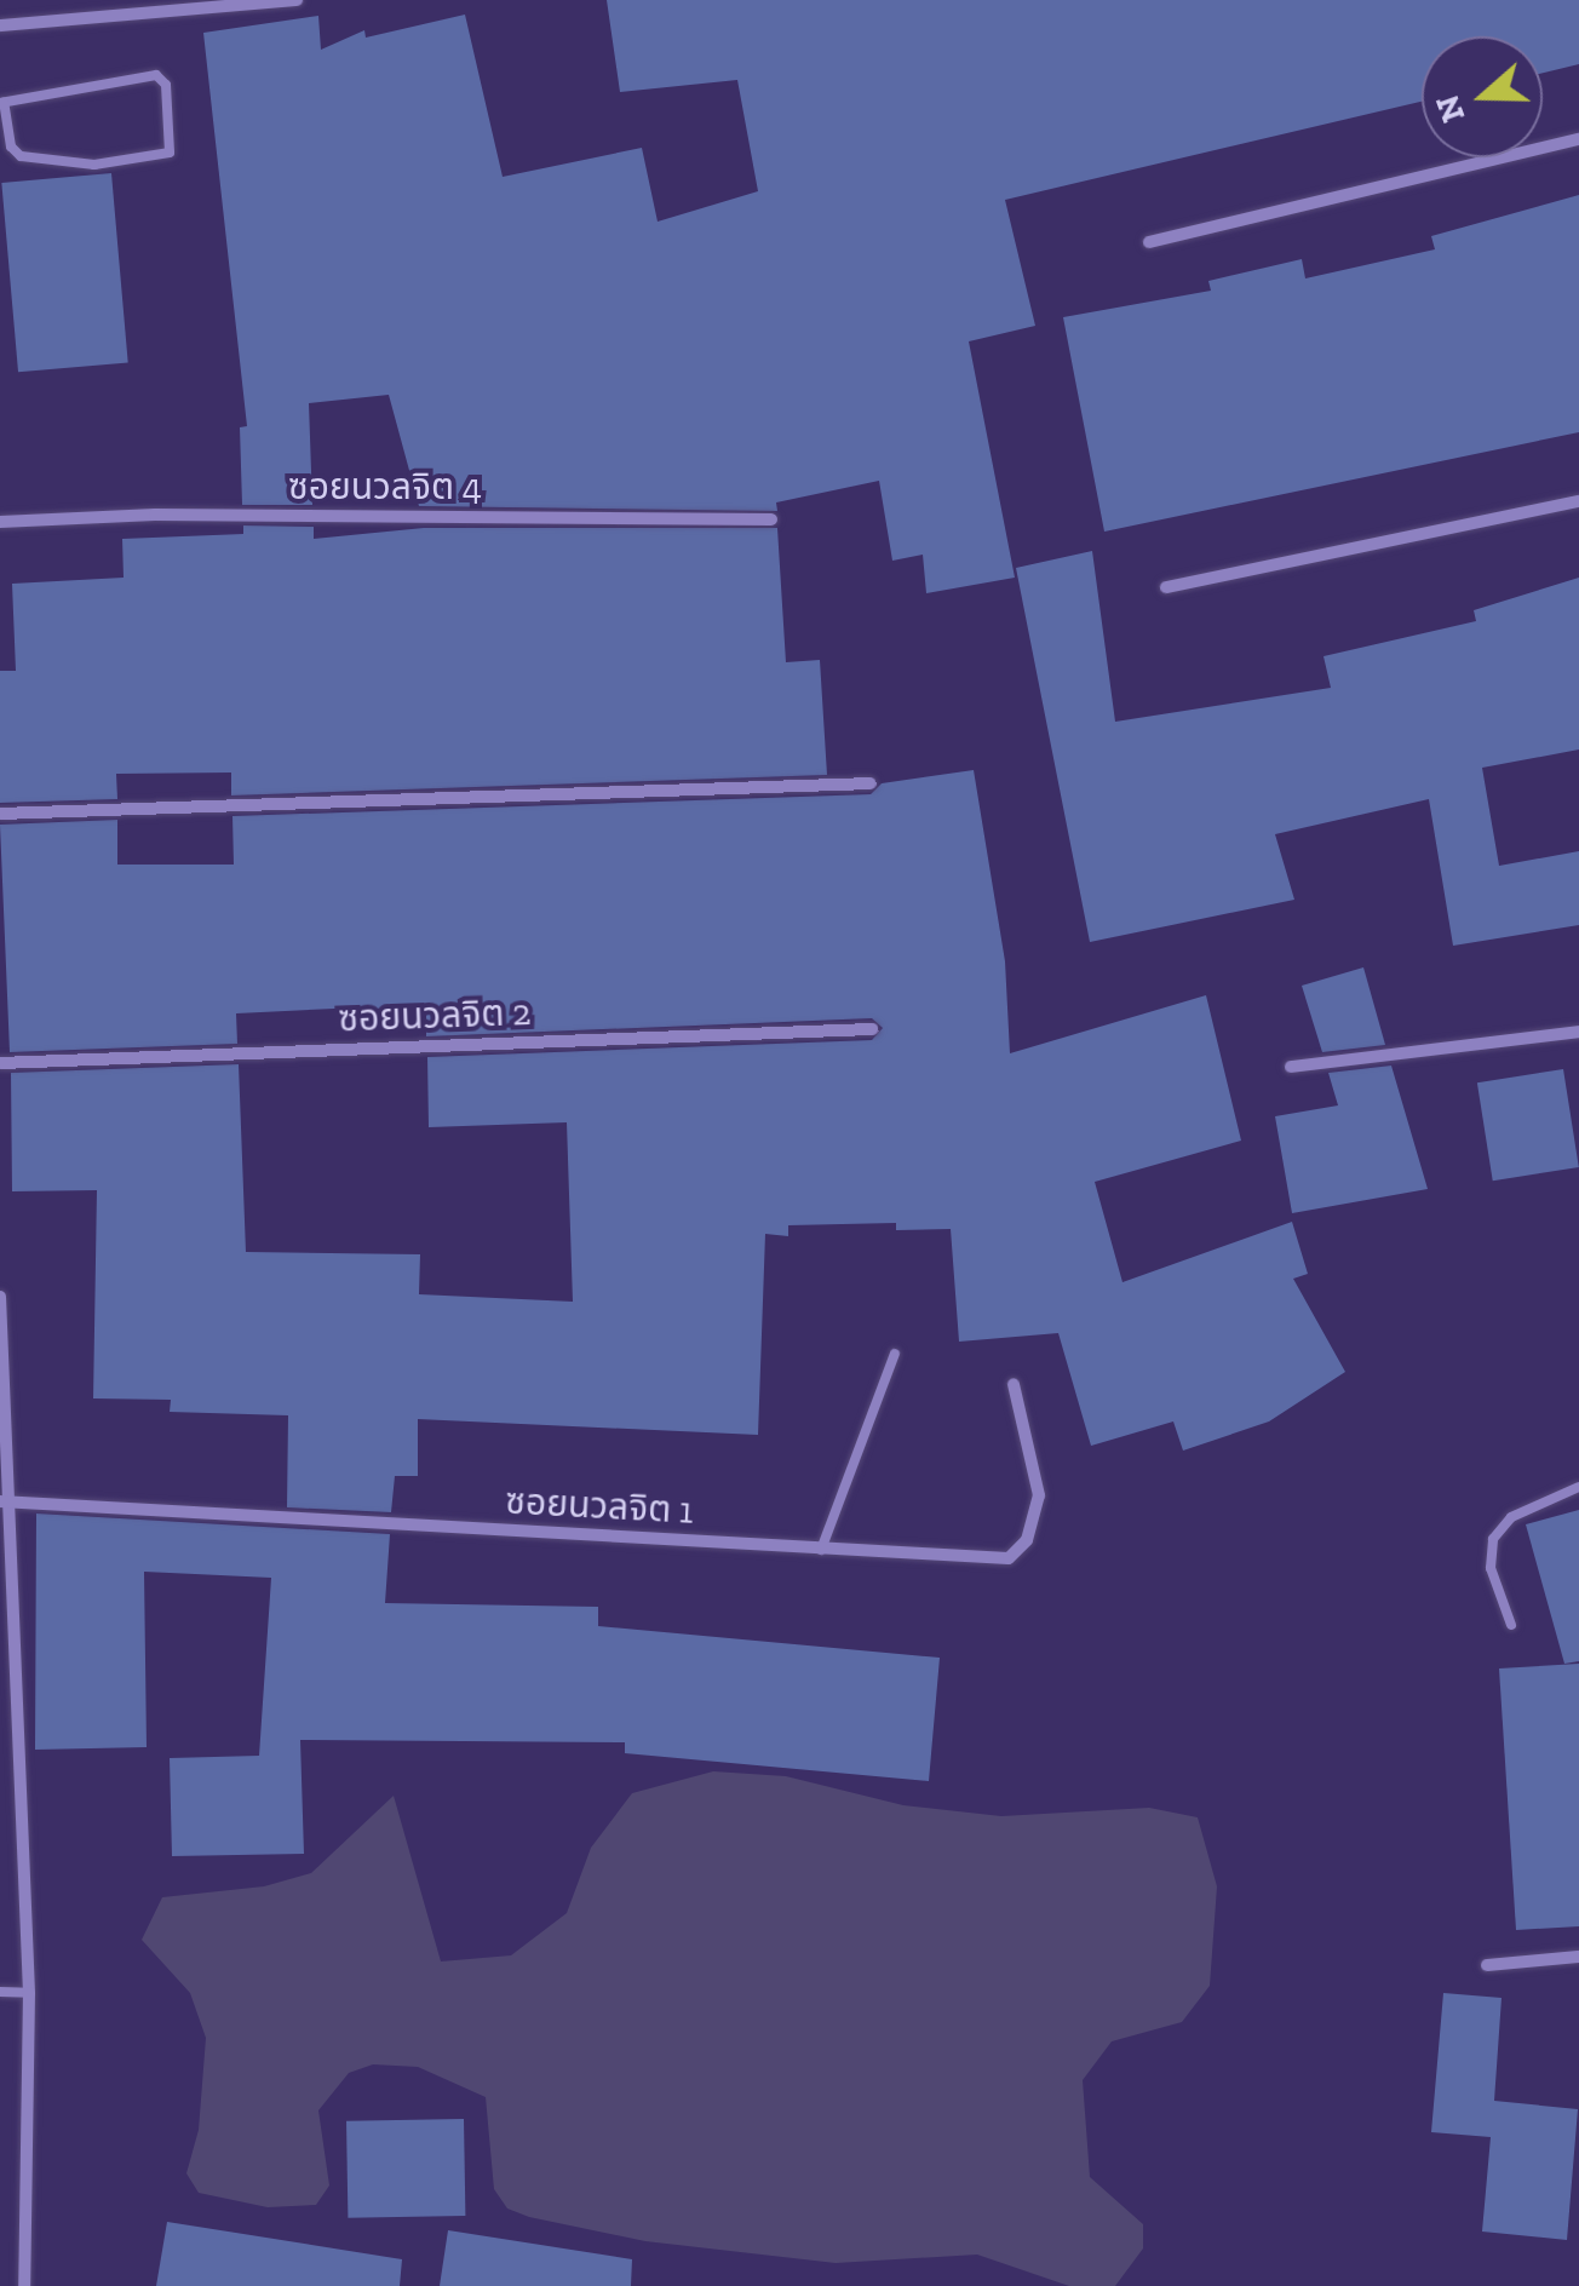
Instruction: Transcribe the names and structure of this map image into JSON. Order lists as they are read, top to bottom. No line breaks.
{"streets":{"street":["ซอยนวลจิต 4","ซอยนวลจิต 2","ซอยนวลจิต 1"]},"north":"left"}
